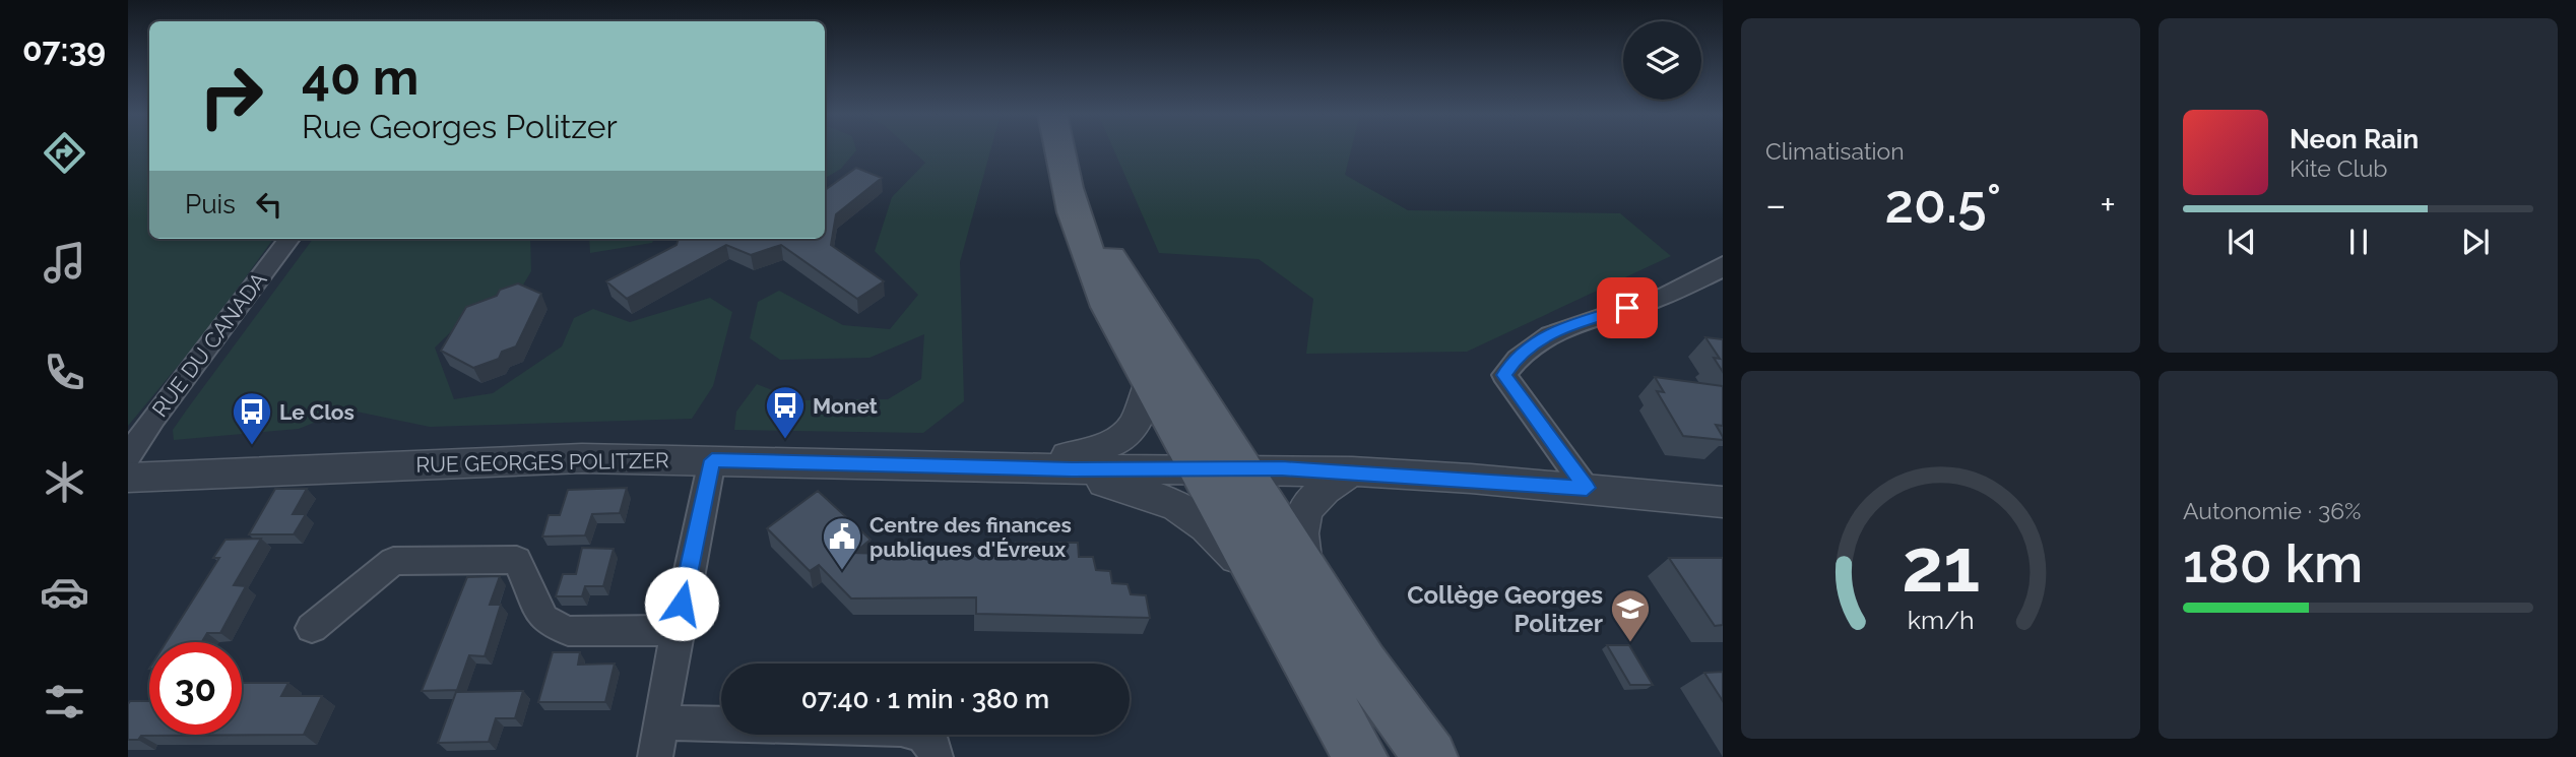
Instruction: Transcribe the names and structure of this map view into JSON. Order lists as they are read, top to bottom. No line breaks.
{"streets":{"street":["RUE DU CANADA","RUE GEORGES POLITZER"]},"places":{"bus stop":["Monet","Le Clos"],"public building":["Centre des finances publiques d'Évreux"],"school or university":["Collège Georges Politzer"]},"page":{"tabs":"07:39","tile":["Climatisation",["Autonomie · 36%","180 km"]],"turn":["40 m","Rue Georges Politzer"],"song":["Neon Rain","Kite Club"],"then":"Puis","heat":["−","20.5°","+"],"limit":"30","trip":"07:40 · 1 min · 380 m","gauge":["21","km/h"]}}
